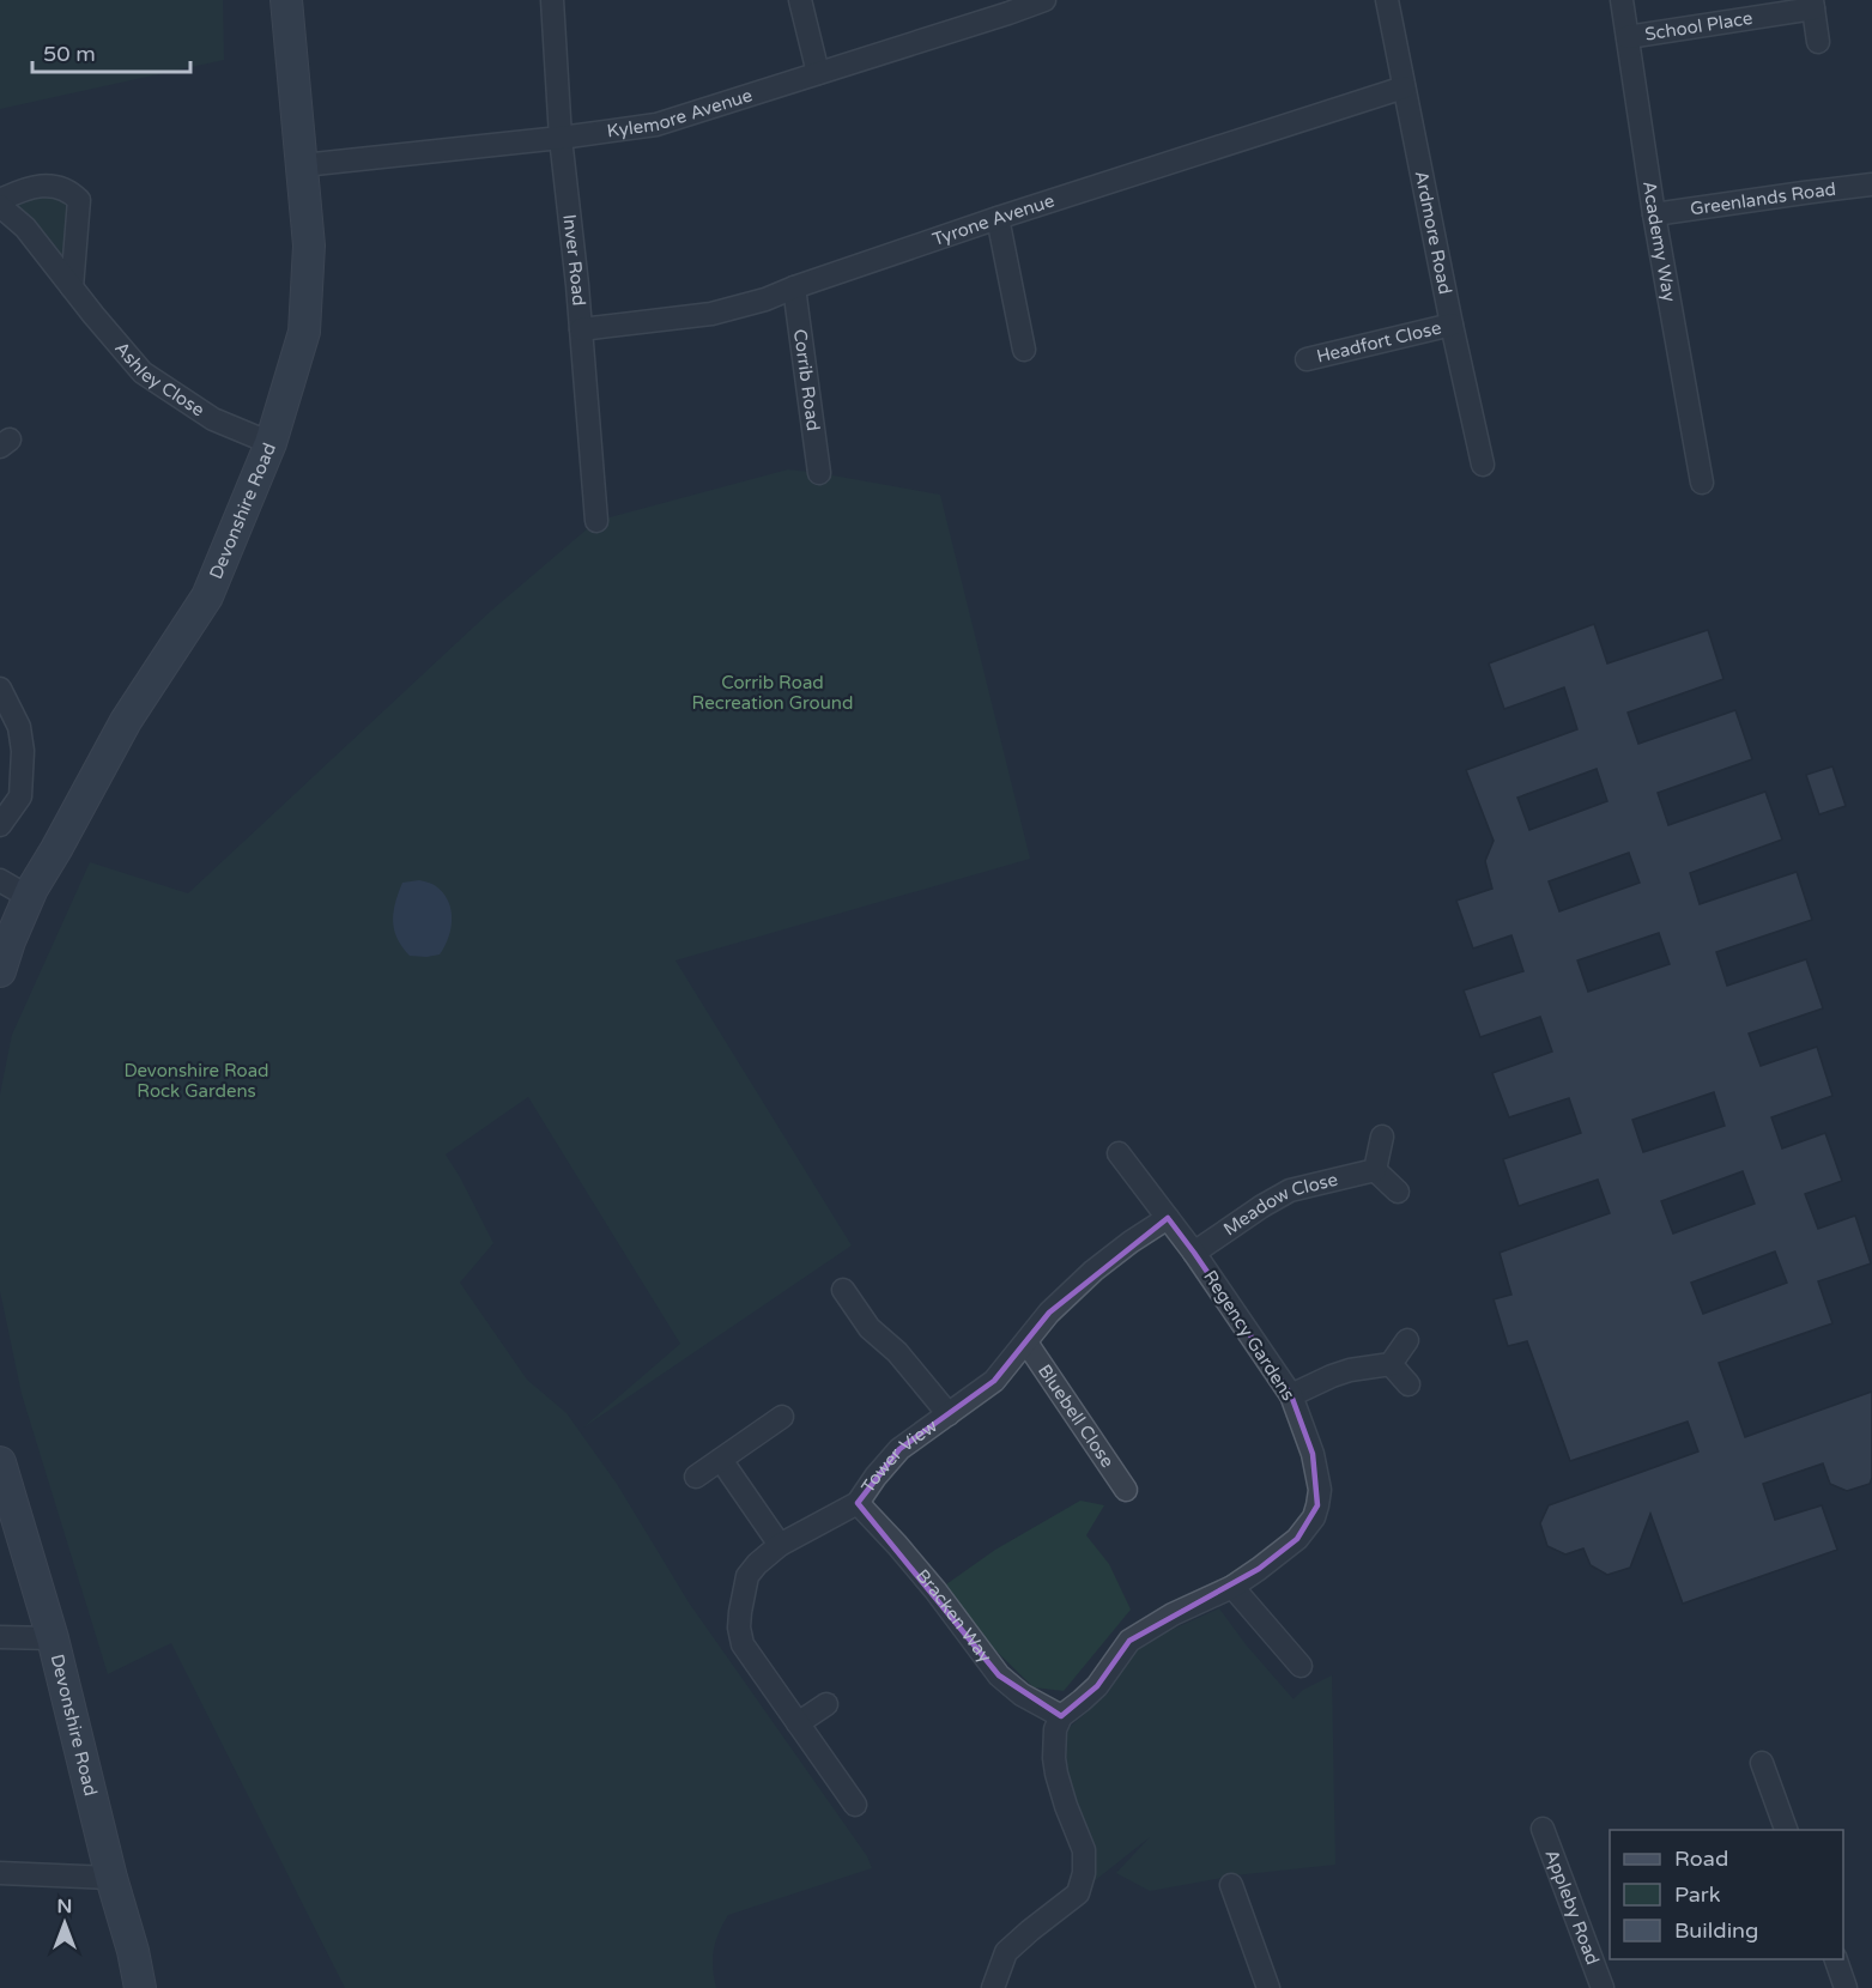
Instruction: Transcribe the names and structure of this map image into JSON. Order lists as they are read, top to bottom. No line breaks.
{"streets":{"main road":["Devonshire Road"],"street":["School Place","Kylemore Avenue","Greenlands Road","Tyrone Avenue","Ardmore Road","Academy Way","Inver Road","Headfort Close","Ashley Close","Corrib Road","Meadow Close","Regency Gardens","Bluebell Close","Tower View","Bracken Way","Appleby Road"]},"crossings":[["School Place","Academy Way"],["Kylemore Avenue","Inver Road"],["Kylemore Avenue","Devonshire Road"],["Greenlands Road","Academy Way"],["Tyrone Avenue","Ardmore Road"],["Tyrone Avenue","Inver Road"],["Tyrone Avenue","Corrib Road"],["Ardmore Road","Headfort Close"],["Ashley Close","Devonshire Road"],["Meadow Close","Regency Gardens"],["Regency Gardens","Tower View"],["Regency Gardens","Bracken Way"],["Bluebell Close","Tower View"],["Tower View","Bracken Way"]],"parks":["Corrib Road Recreation Ground","Devonshire Road Rock Gardens"],"legend":["Road","Park","Building"],"scale_bar":"50 m","north":"top"}
